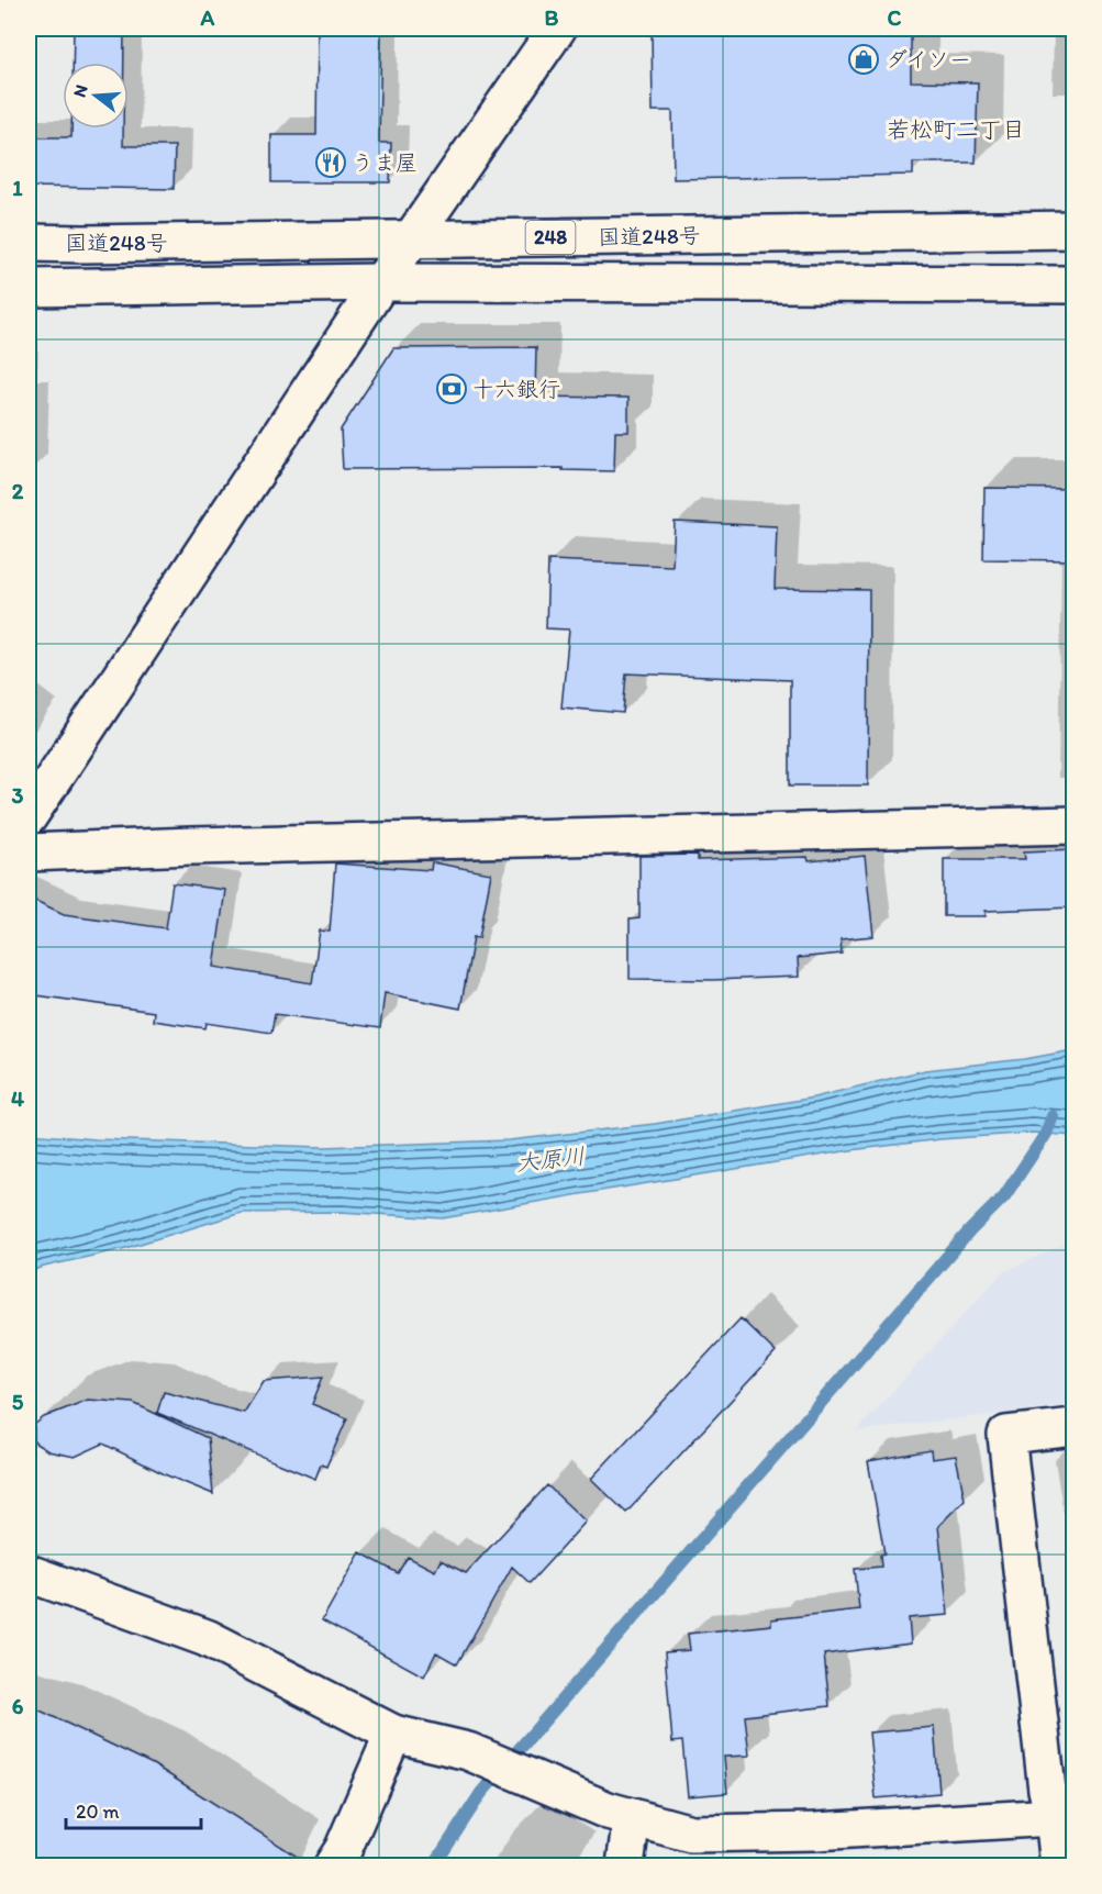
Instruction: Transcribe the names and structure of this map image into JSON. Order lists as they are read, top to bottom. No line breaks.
{"streets":{"main road":["国道248号","248"]},"districts":["若松町二丁目"],"water":["大原川"],"places":{"shop":["ダイソー"],"restaurant":["うま屋"],"bank":["十六銀行"]},"scale_bar":"20 m","north":"left","grid":{"columns":["A","B","C"],"rows":["1","2","3","4","5","6"]}}
